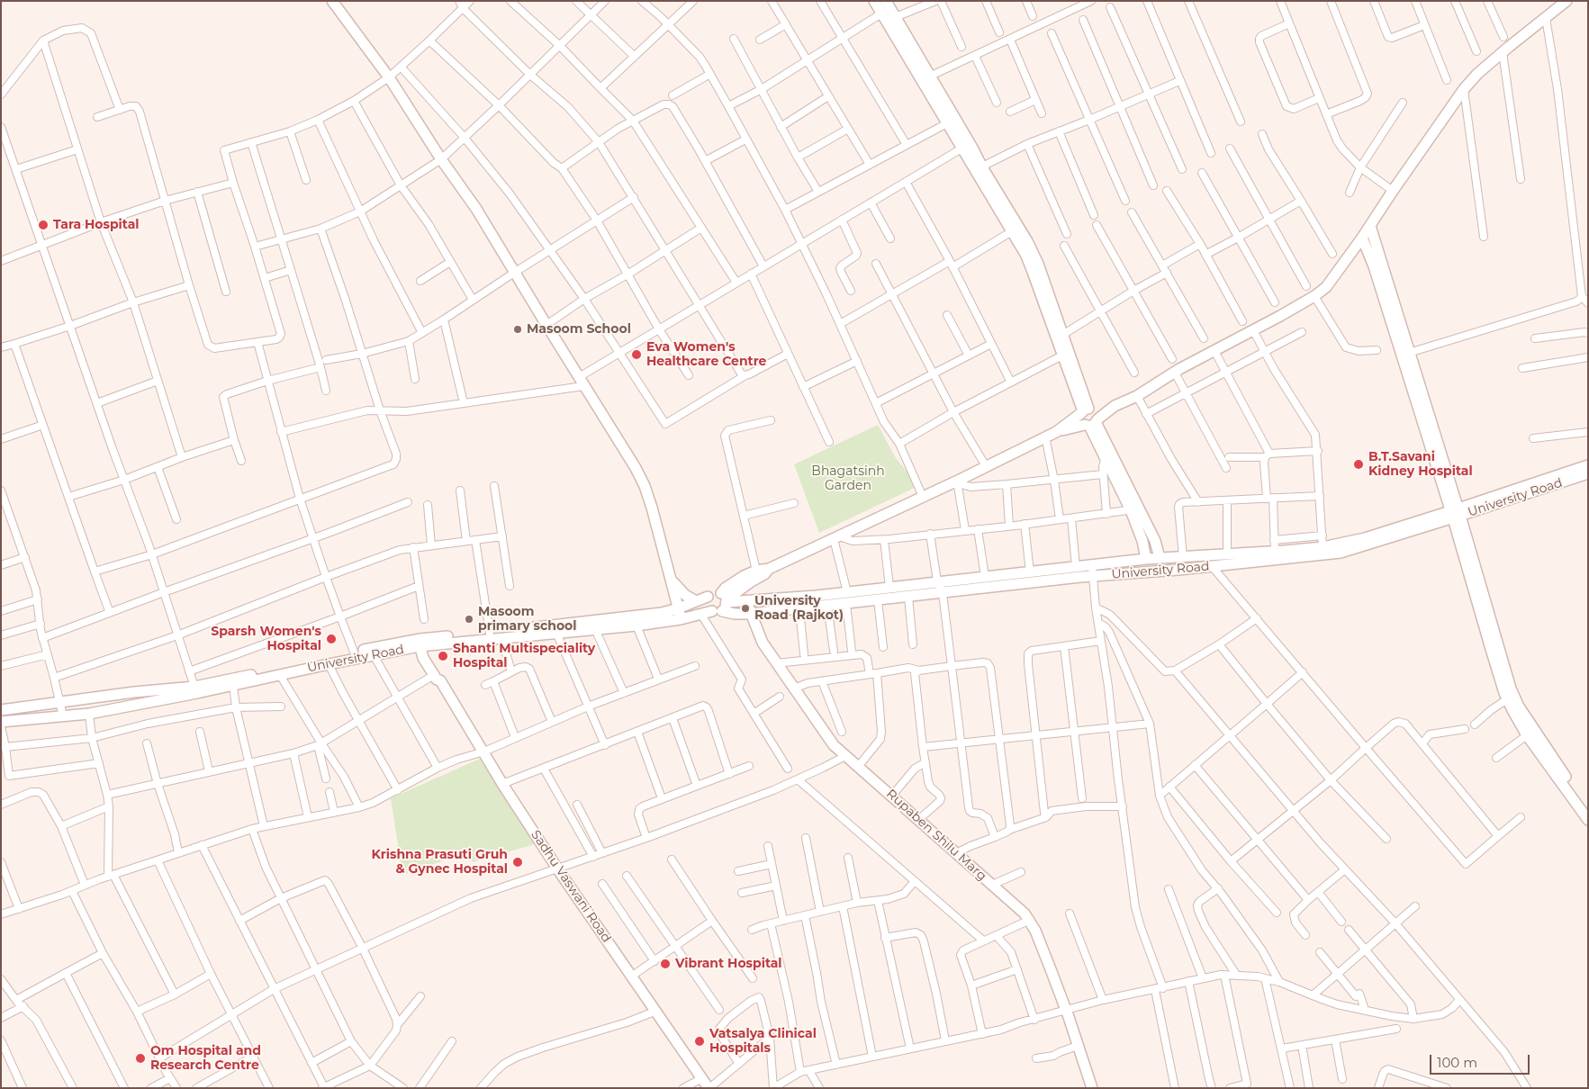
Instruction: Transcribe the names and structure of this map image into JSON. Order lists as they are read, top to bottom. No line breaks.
{"streets":{"street":["University Road","Rupaben Shilu Marg","Sadhu Vaswani Road"]},"crossings":[["University Road","Rupaben Shilu Marg"],["University Road","Sadhu Vaswani Road"]],"parks":["Bhagatsinh Garden"],"places":["Tara Hospital","Masoom School","Eva Women's Healthcare Centre","B.T.Savani Kidney Hospital","University Road (Rajkot)","Masoom primary school","Sparsh Women's Hospital","Shanti Multispeciality Hospital","Krishna Prasuti Gruh & Gynec Hospital","Vibrant Hospital","Vatsalya Clinical Hospitals","Om Hospital and Research Centre"],"scale_bar":"100 m"}
